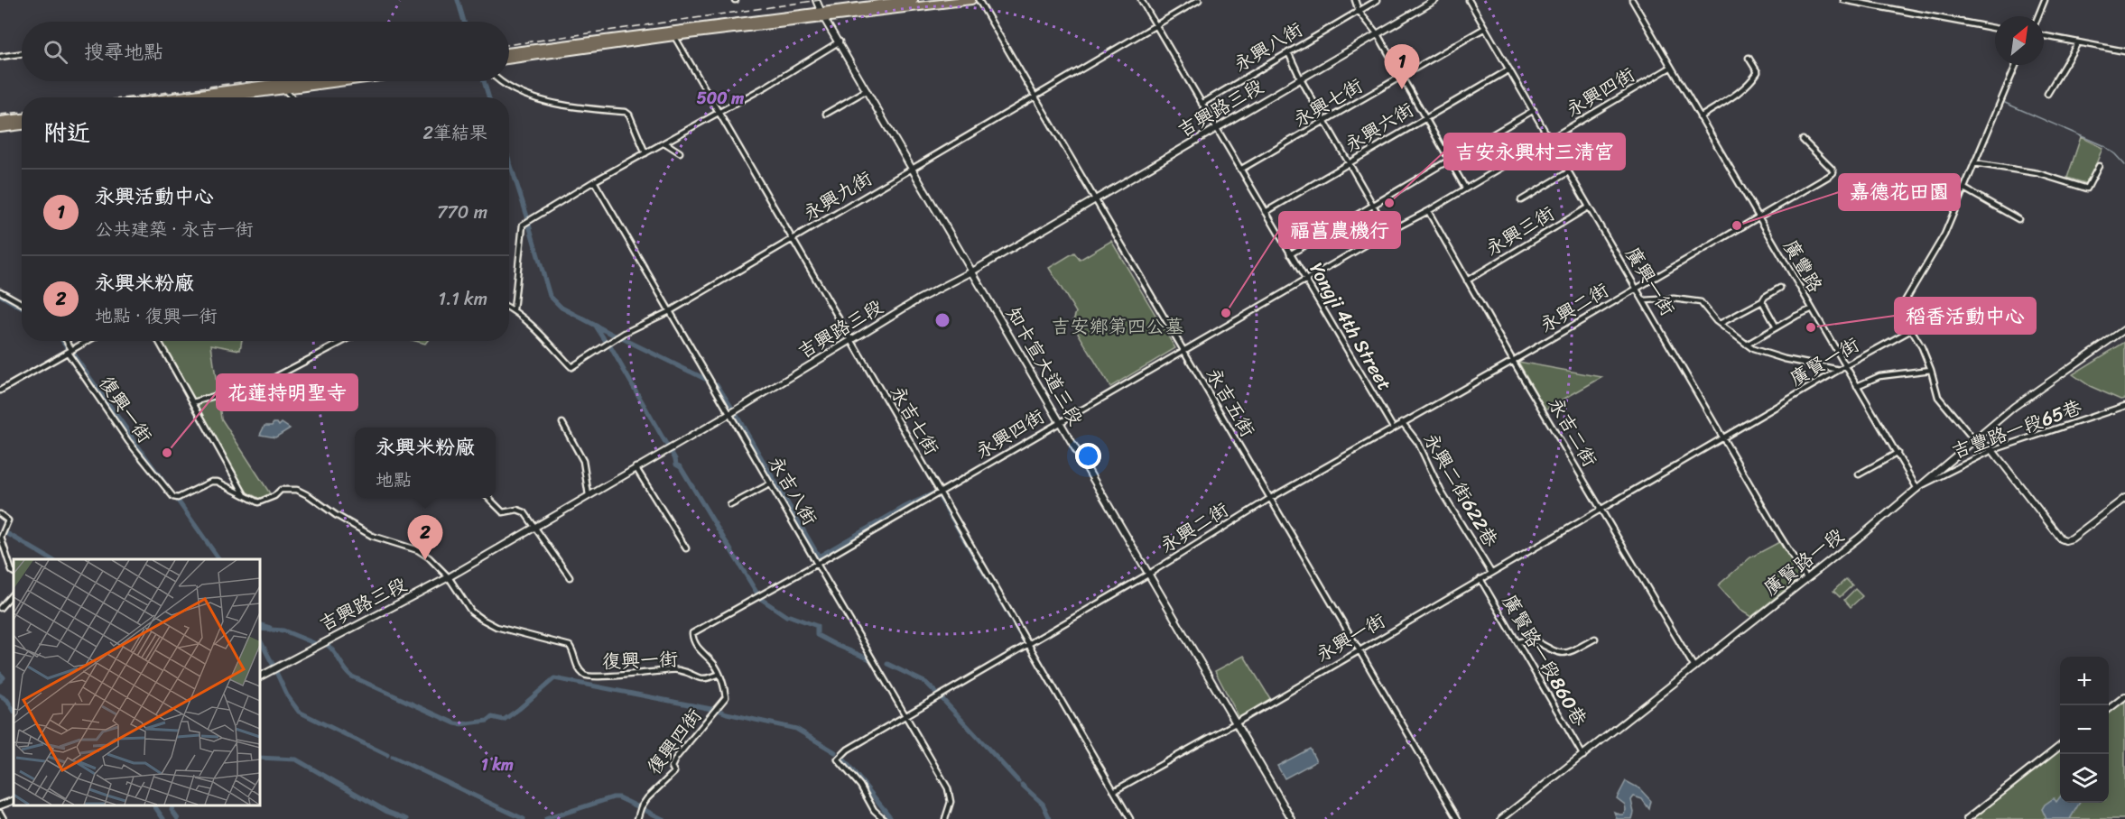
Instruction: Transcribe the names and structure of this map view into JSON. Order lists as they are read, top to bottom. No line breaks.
{"streets":{"street":["永興八街","永興四街","永興七街","吉興路三段","永興六街","永興九街","永興三街","廣豐路","廣興一街","永興二街","Yongji 4th Street","廣賢一街","知卡宣大道三段","永吉五街","復興一街","永吉七街","吉豐路一段65巷","永吉二街","永興二街622巷","永吉八街","廣賢路一段","永興一街","廣賢路一段860巷","復興四街"]},"crossings":[["永興八街","Yongji 4th Street"],["永興四街","廣豐路"],["永興四街","廣興一街"],["永興四街","Yongji 4th Street"],["永興四街","知卡宣大道三段"],["永興四街","永吉五街"],["永興四街","永吉七街"],["永興四街","永吉二街"],["永興四街","永吉八街"],["永興四街","復興四街"],["永興七街","廣興一街"],["永興七街","Yongji 4th Street"],["吉興路三段","Yongji 4th Street"],["吉興路三段","知卡宣大道三段"],["吉興路三段","永吉五街"],["吉興路三段","復興一街"],["吉興路三段","永吉七街"],["吉興路三段","永吉八街"],["永興六街","廣興一街"],["永興六街","Yongji 4th Street"],["永興九街","Yongji 4th Street"],["永興九街","知卡宣大道三段"],["永興九街","永吉五街"],["永興九街","永吉七街"],["永興九街","永吉八街"],["永興三街","廣興一街"],["永興三街","永吉二街"],["廣豐路","永興二街"],["廣豐路","廣賢一街"],["廣豐路","吉豐路一段65巷"],["廣豐路","廣賢路一段"],["廣興一街","永興二街"],["廣興一街","廣賢一街"],["廣興一街","廣賢路一段"],["永興二街","Yongji 4th Street"],["永興二街","知卡宣大道三段"],["永興二街","永吉五街"],["永興二街","永吉七街"],["永興二街","永吉二街"],["永興二街","永興二街622巷"],["永興二街","永吉八街"],["廣賢一街","永吉二街"],["廣賢一街","永興一街"],["知卡宣大道三段","永興一街"],["永吉五街","永興一街"],["復興一街","復興四街"],["永吉七街","永興一街"],["吉豐路一段65巷","廣賢路一段"],["永吉二街","廣賢路一段"],["永吉二街","永興一街"],["永興二街622巷","永興一街"],["廣賢路一段","廣賢路一段860巷"],["永興一街","廣賢路一段860巷"]],"parks":["吉安鄉第四公墓"],"places":["吉安永興村三清宮","嘉德花田園","福菖農機行","稻香活動中心","花蓮持明聖寺"],"north":"top right","page":{"search":"搜尋地點","pins":["1","2"],"heading":["附近","2筆結果"],"list":[{"mark":"1","name":"永興活動中心","note":"公共建築 · 永吉一街","value":"770 m"},{"mark":"2","name":"永興米粉廠","note":"地點 · 復興一街","value":"1.1 km"}],"popup":["永興米粉廠","地點"],"map_buttons":["+","−"]},"rings":["500 m","1 km"]}
